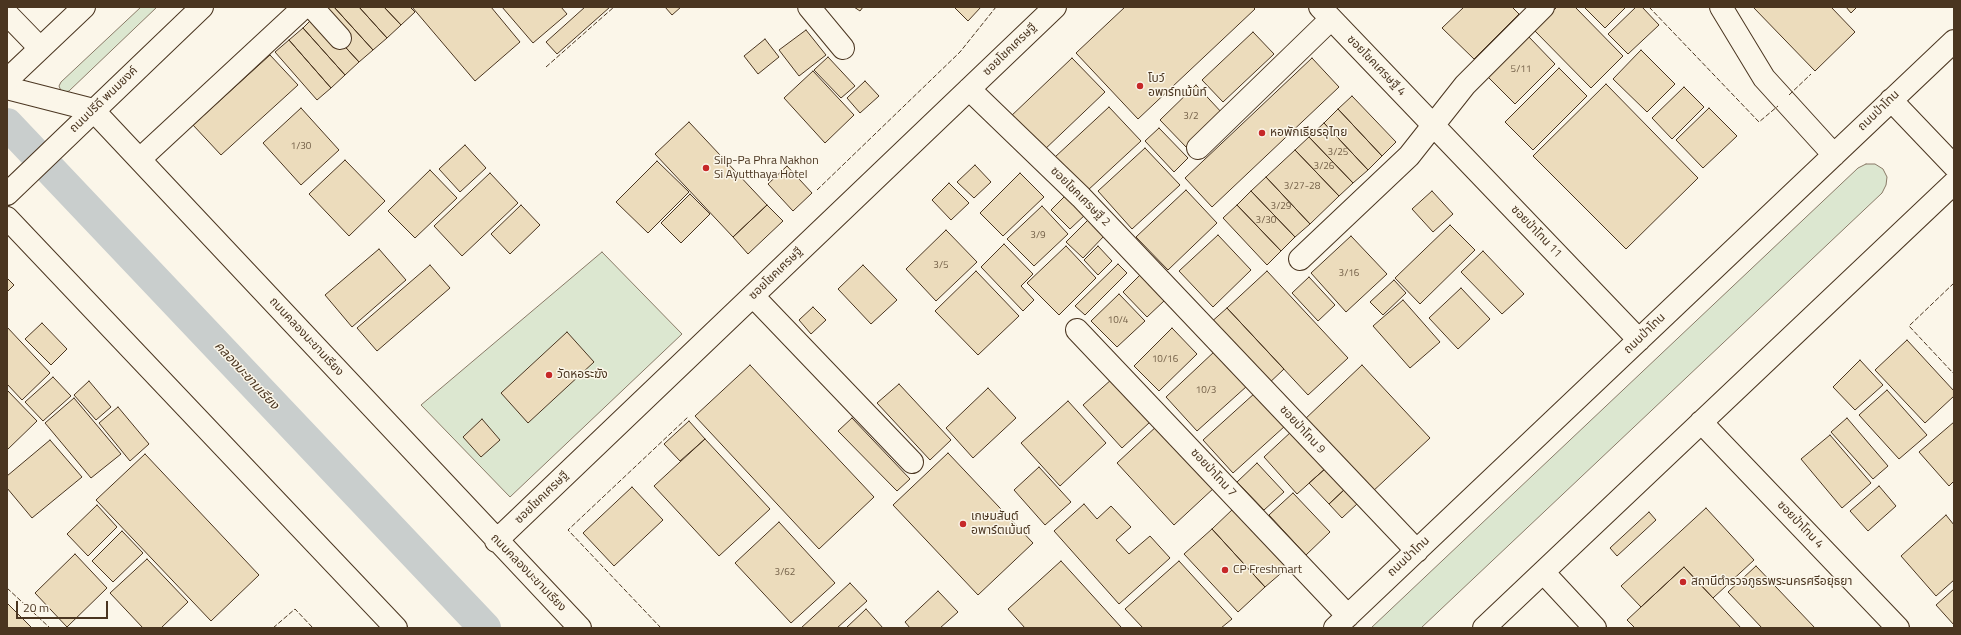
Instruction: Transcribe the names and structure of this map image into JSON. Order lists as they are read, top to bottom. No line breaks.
{"streets":{"street":["ซอยโชคเศรษฐี","ซอยโชคเศรษฐี 4","ถนนปรีดี พนมยงค์","ถนนป่าโทน","ซอยโชคเศรษฐี 2","ซอยป่าโทน 11","ถนนคลองมะขามเรียง","ซอยป่าโทน 9","ซอยป่าโทน 7","ซอยป่าโทน 4"]},"crossings":[["ซอยโชคเศรษฐี","ซอยโชคเศรษฐี 2"],["ซอยโชคเศรษฐี","ถนนคลองมะขามเรียง"],["ซอยโชคเศรษฐี 4","ซอยป่าโทน 11"],["ถนนปรีดี พนมยงค์","ถนนคลองมะขามเรียง"],["ถนนป่าโทน","ซอยป่าโทน 11"],["ถนนป่าโทน","ซอยป่าโทน 9"],["ถนนป่าโทน","ซอยป่าโทน 7"],["ซอยโชคเศรษฐี 2","ซอยป่าโทน 9"]],"water":["คลองมะขามเรียง"],"places":["โบว์ อพาร์ทเม้นท์","หอพักเธียรอุไทย","Silp-Pa Phra Nakhon Si Ayutthaya Hotel","วัดหอระฆัง","เกษมสันต์ อพาร์ตเม้นต์","CP Freshmart","สถานีตำรวจภูธรพระนครศรีอยุธยา"],"house_numbers":["5/11","3/2","1/30","3/25","3/26","3/27-28","3/29","3/30","3/9","3/5","3/16","10/4","10/16","10/3","3/62"],"scale_bar":"20 m"}
